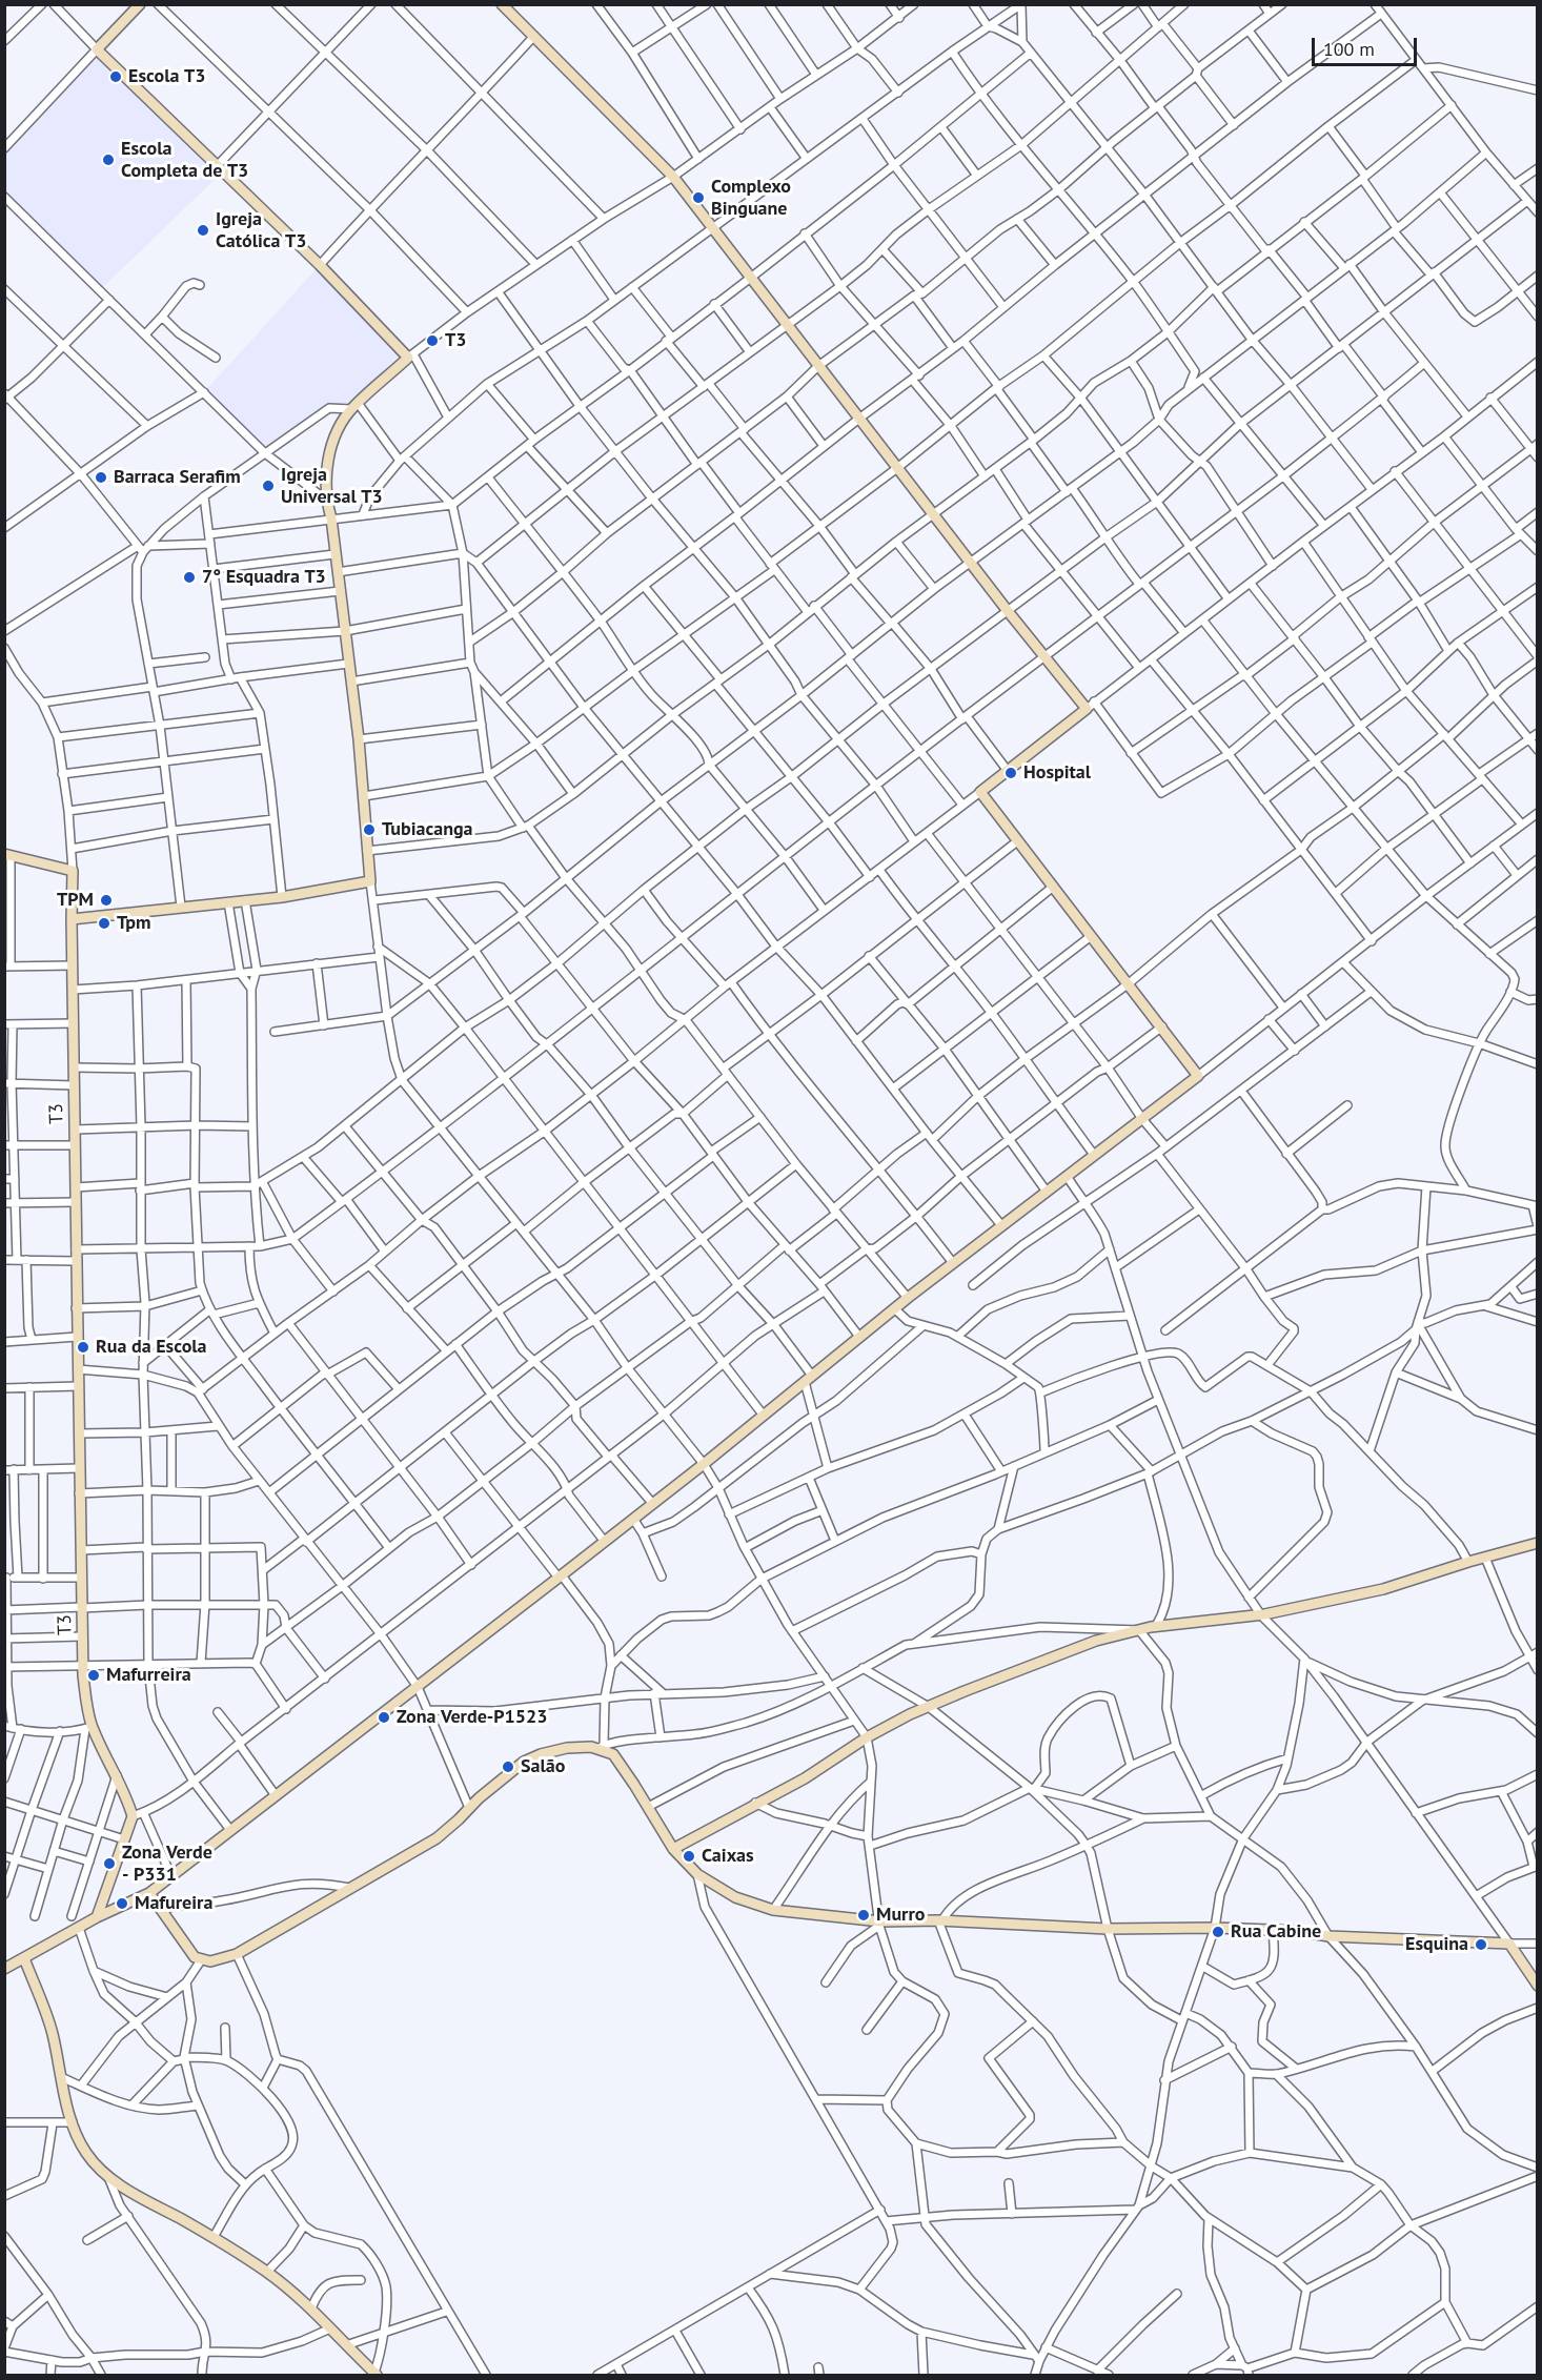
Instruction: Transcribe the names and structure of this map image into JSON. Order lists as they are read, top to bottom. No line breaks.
{"streets":{"street":["T3"]},"places":["Escola T3","Escola Completa de T3","Complexo Binguane","Igreja Católica T3","T3","Barraca Serafim","Igreja Universal T3","7° Esquadra T3","Hospital","Tubiacanga","TPM","Tpm","Rua da Escola","Mafurreira","Zona Verde-P1523","Salão","Caixas","Zona Verde - P331","Mafureira","Murro","Rua Cabine","Esquina"],"scale_bar":"100 m"}
